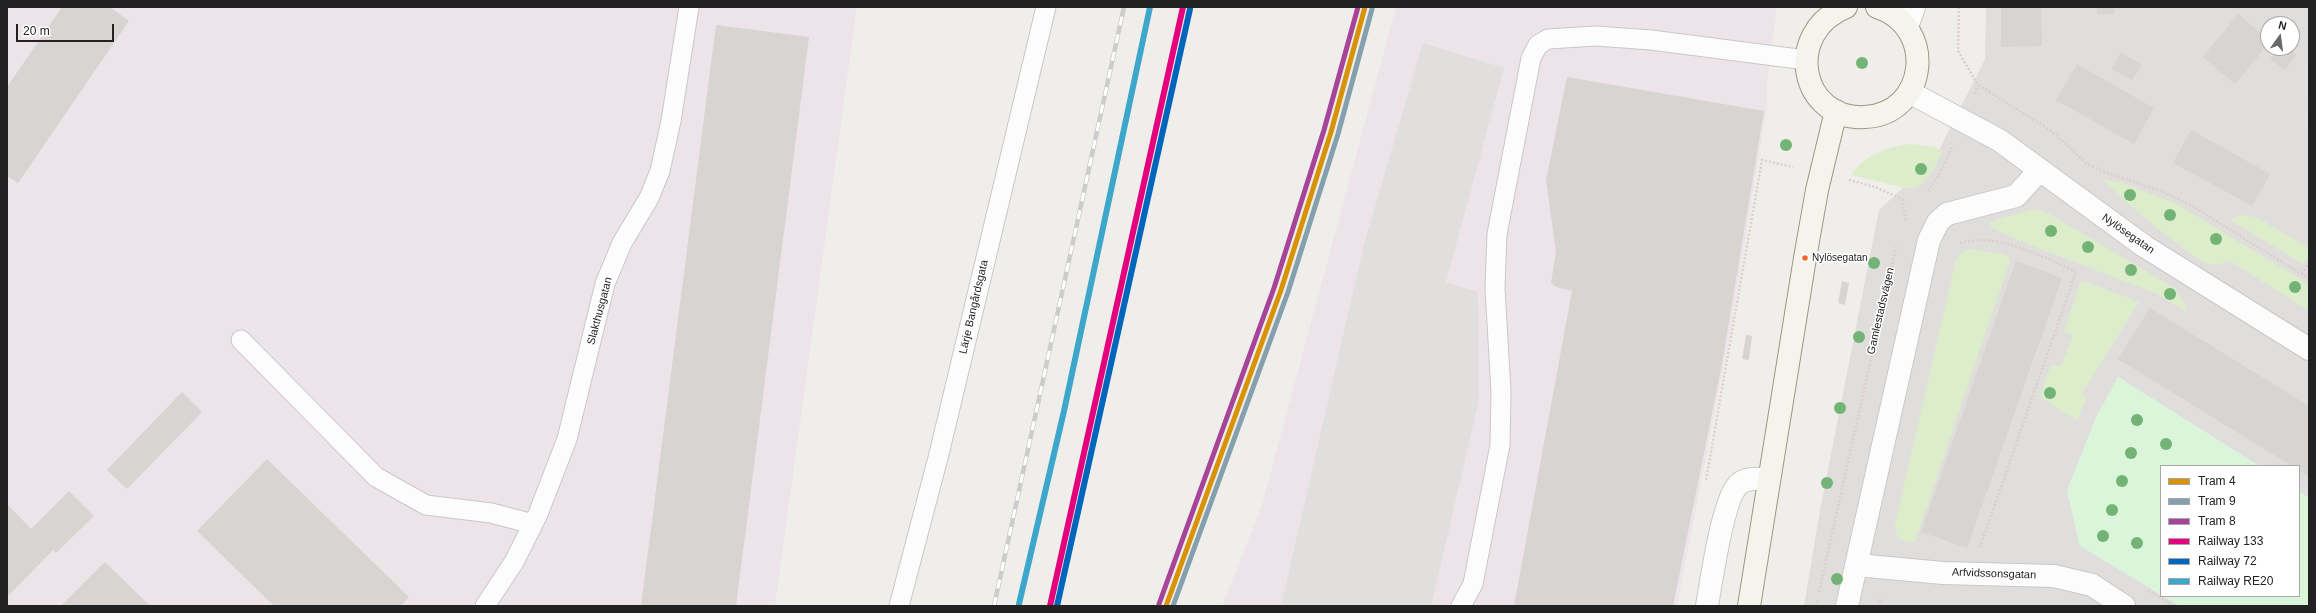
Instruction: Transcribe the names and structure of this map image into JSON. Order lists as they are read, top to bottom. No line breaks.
{"streets":{"street":["Nylösegatan","Arfvidssonsgatan"],"lane":["Lärje Bangårdsgata","Slakthusgatan"],"path":["Gamlestadsvägen"]},"places":["Nylösegatan"],"lines":["tram line 4","tram line 8","rail line 133","rail line RE20","tram line 9","rail line 72"],"legend":["Tram 4","Tram 9","Tram 8","Railway 133","Railway 72","Railway RE20"],"scale_bar":"20 m","north":"top"}
